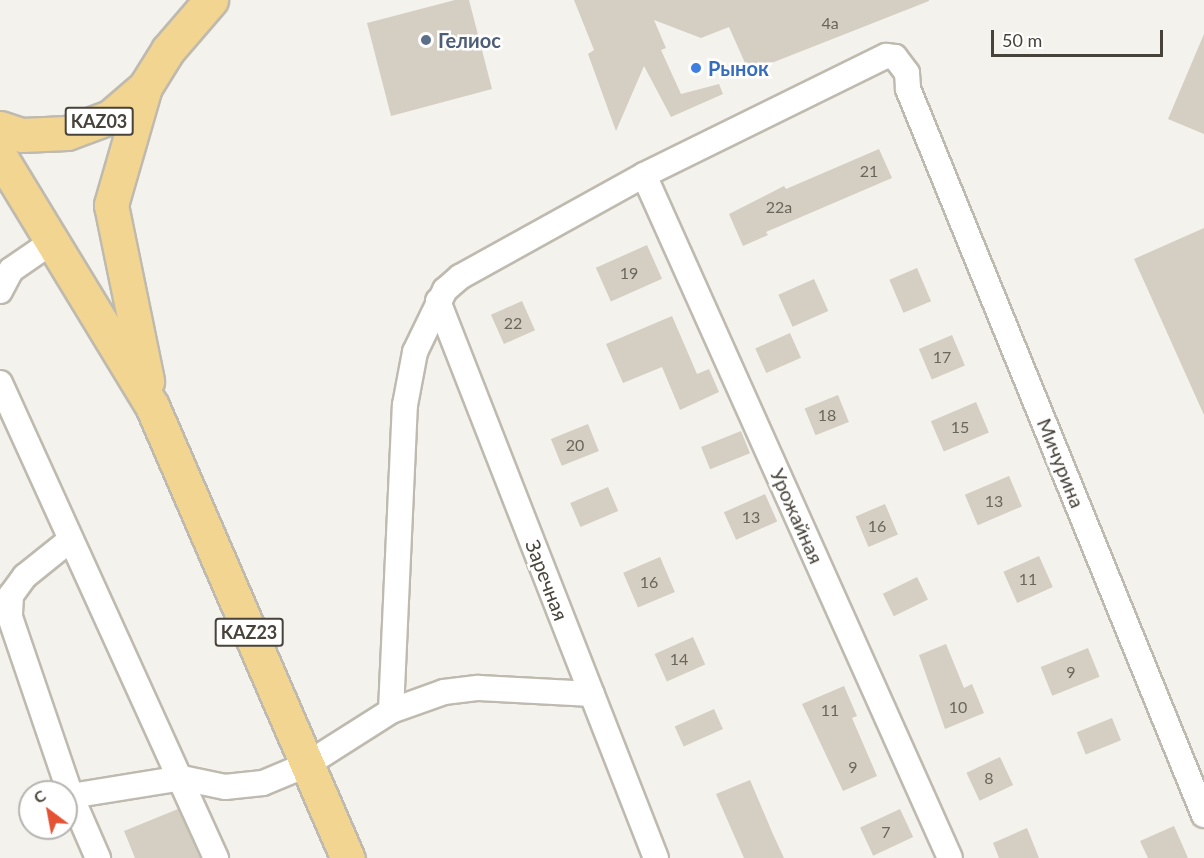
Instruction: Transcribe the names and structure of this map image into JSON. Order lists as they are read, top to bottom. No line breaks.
{"streets":{"highway":["KАZ03","KAZ23"],"street":["Мичурина","Урожайная","Заречная"]},"crossings":[["KАZ03","KAZ23"],["Мичурина","Урожайная"]],"places":["Гелиос","Рынок"],"house_numbers":["4а","21","22а","19","22","17","18","15","20","13","13","16","11","16","14","9","10","11","9","8","7"],"scale_bar":"50 m","north":"top left"}
